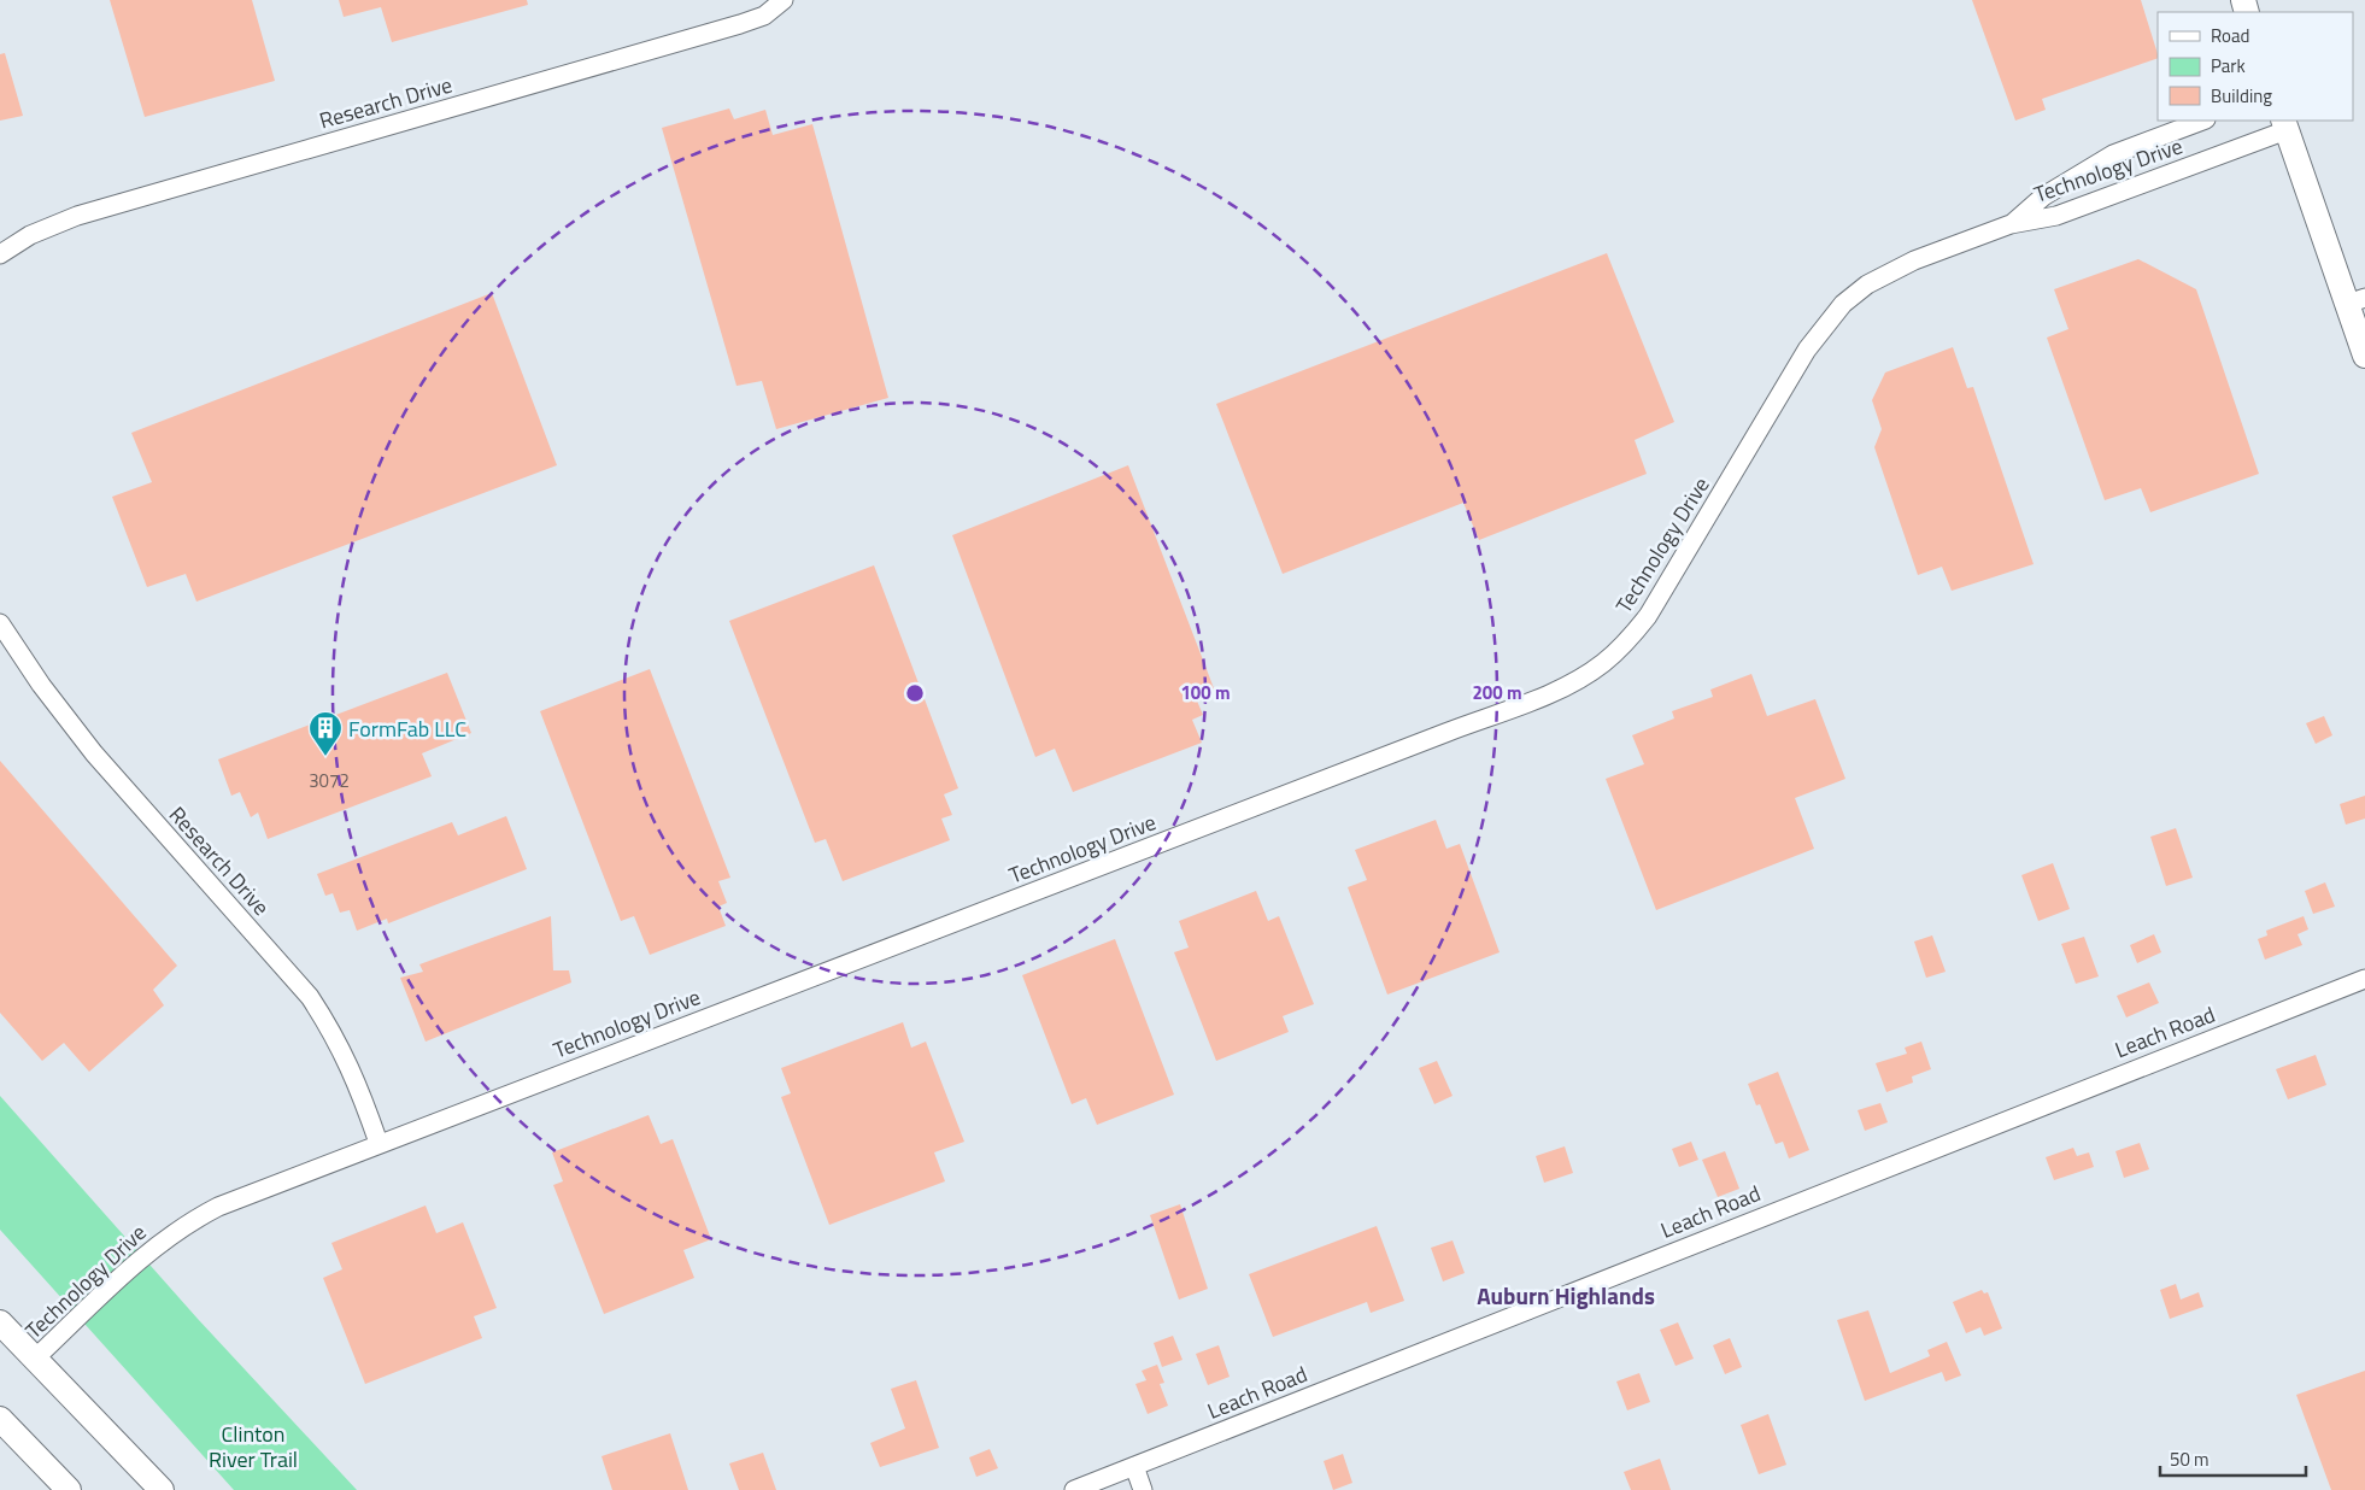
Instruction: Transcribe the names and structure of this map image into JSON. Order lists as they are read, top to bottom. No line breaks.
{"streets":{"street":["Research Drive","Technology Drive","Leach Road"]},"crossings":[["Research Drive","Technology Drive"]],"districts":["Auburn Highlands"],"parks":["Clinton River Trail"],"places":{"building":["FormFab LLC"]},"house_numbers":["3072"],"legend":["Road","Park","Building"],"scale_bar":"50 m","rings":["100 m","200 m"]}
